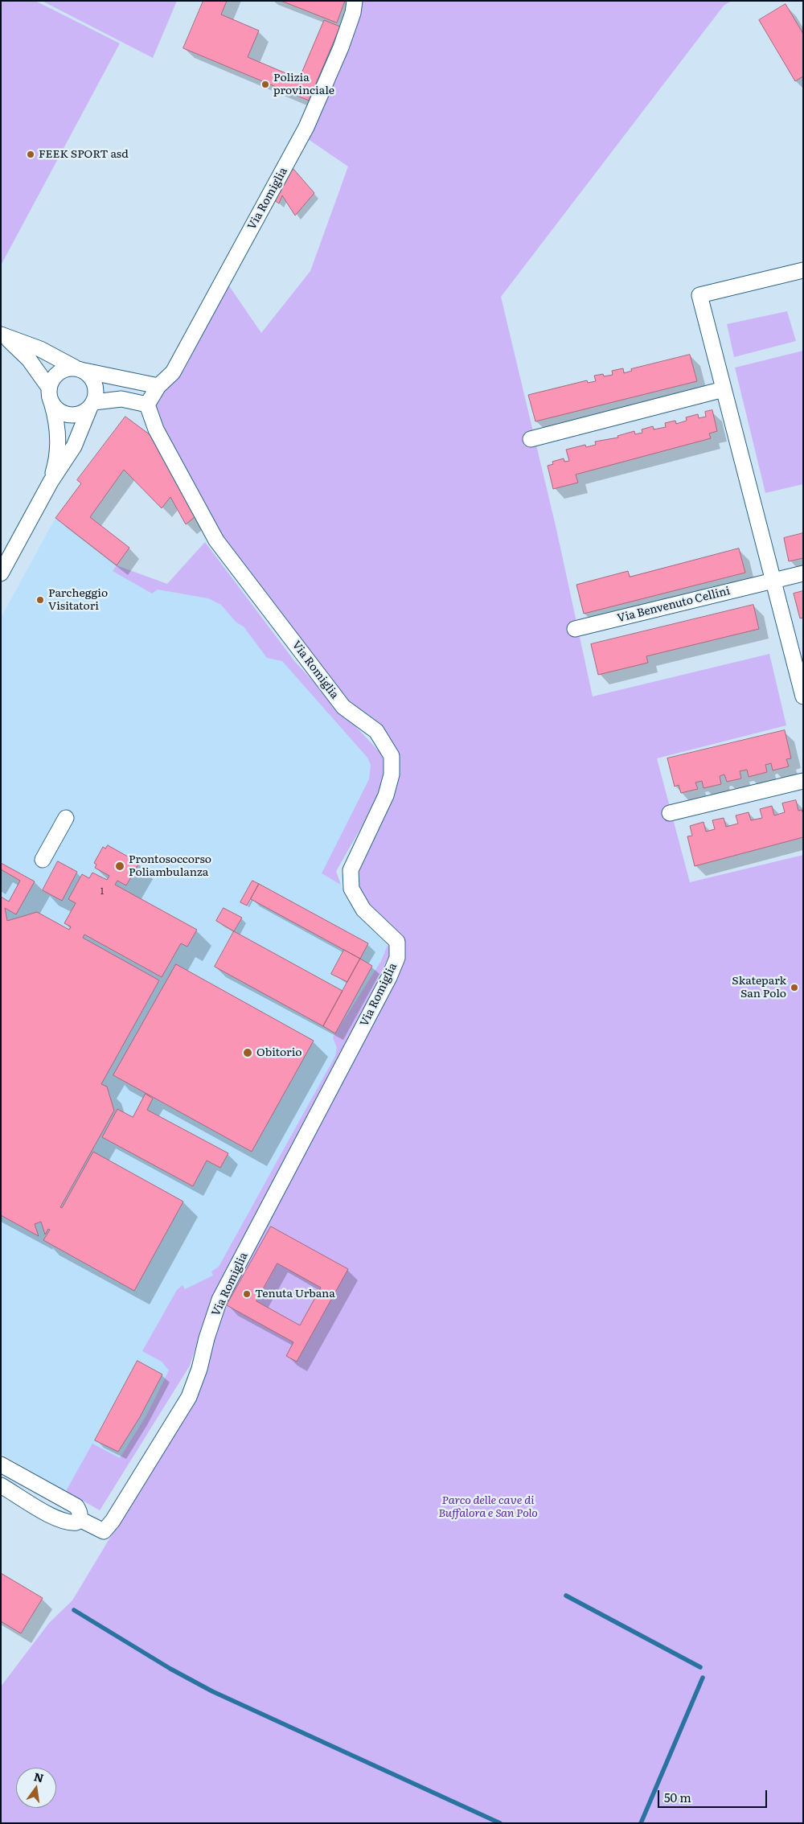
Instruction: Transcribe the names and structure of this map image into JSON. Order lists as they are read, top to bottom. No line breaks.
{"streets":{"street":["Via Romiglia","Via Benvenuto Cellini"]},"parks":["Parco delle cave di Buffalora e San Polo"],"places":["Polizia provinciale","FEEK SPORT asd","Parcheggio Visitatori","Prontosoccorso Poliambulanza","Skatepark San Polo","Obitorio","Tenuta Urbana"],"house_numbers":["1"],"scale_bar":"50 m","north":"top"}
